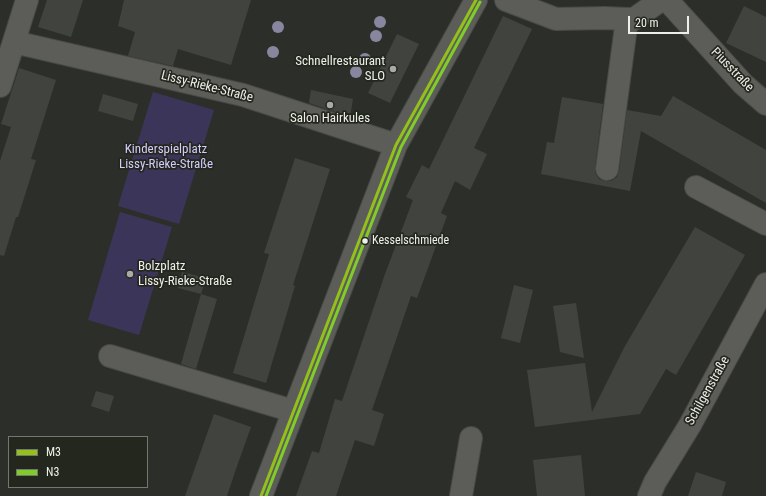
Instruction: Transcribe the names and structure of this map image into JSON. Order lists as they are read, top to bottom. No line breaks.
{"streets":{"street":["Piusstraße","Lissy-Rieke-Straße","Schilgenstraße"]},"parks":["Kinderspielplatz Lissy-Rieke-Straße"],"places":["Schnellrestaurant SLO","Salon Hairkules","Kesselschmiede","Bolzplatz Lissy-Rieke-Straße"],"lines":["transit line M3","transit line N3"],"legend":["M3","N3"],"scale_bar":"20 m"}
